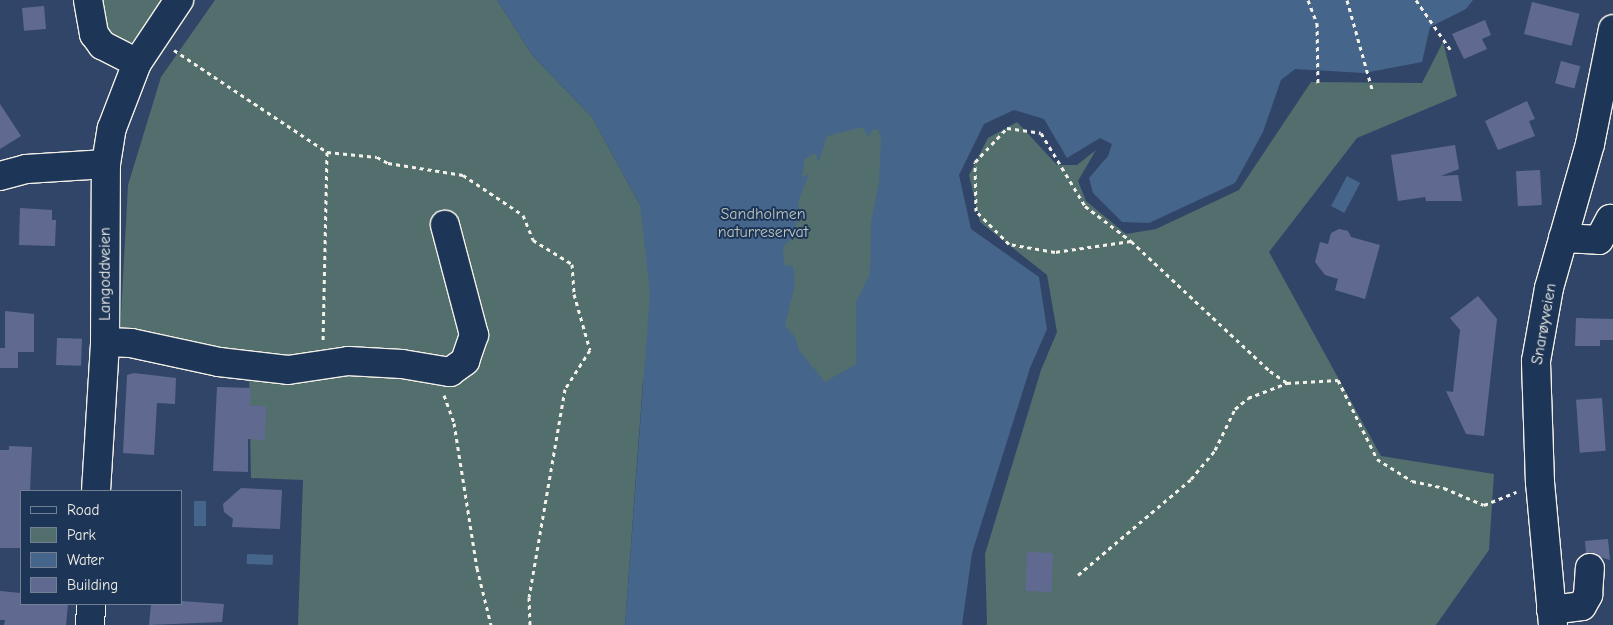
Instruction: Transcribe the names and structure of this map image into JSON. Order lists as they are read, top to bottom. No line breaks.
{"streets":{"street":["Langoddveien","Snarøyveien"]},"parks":["Sandholmen naturreservat"],"legend":["Road","Park","Water","Building"]}
